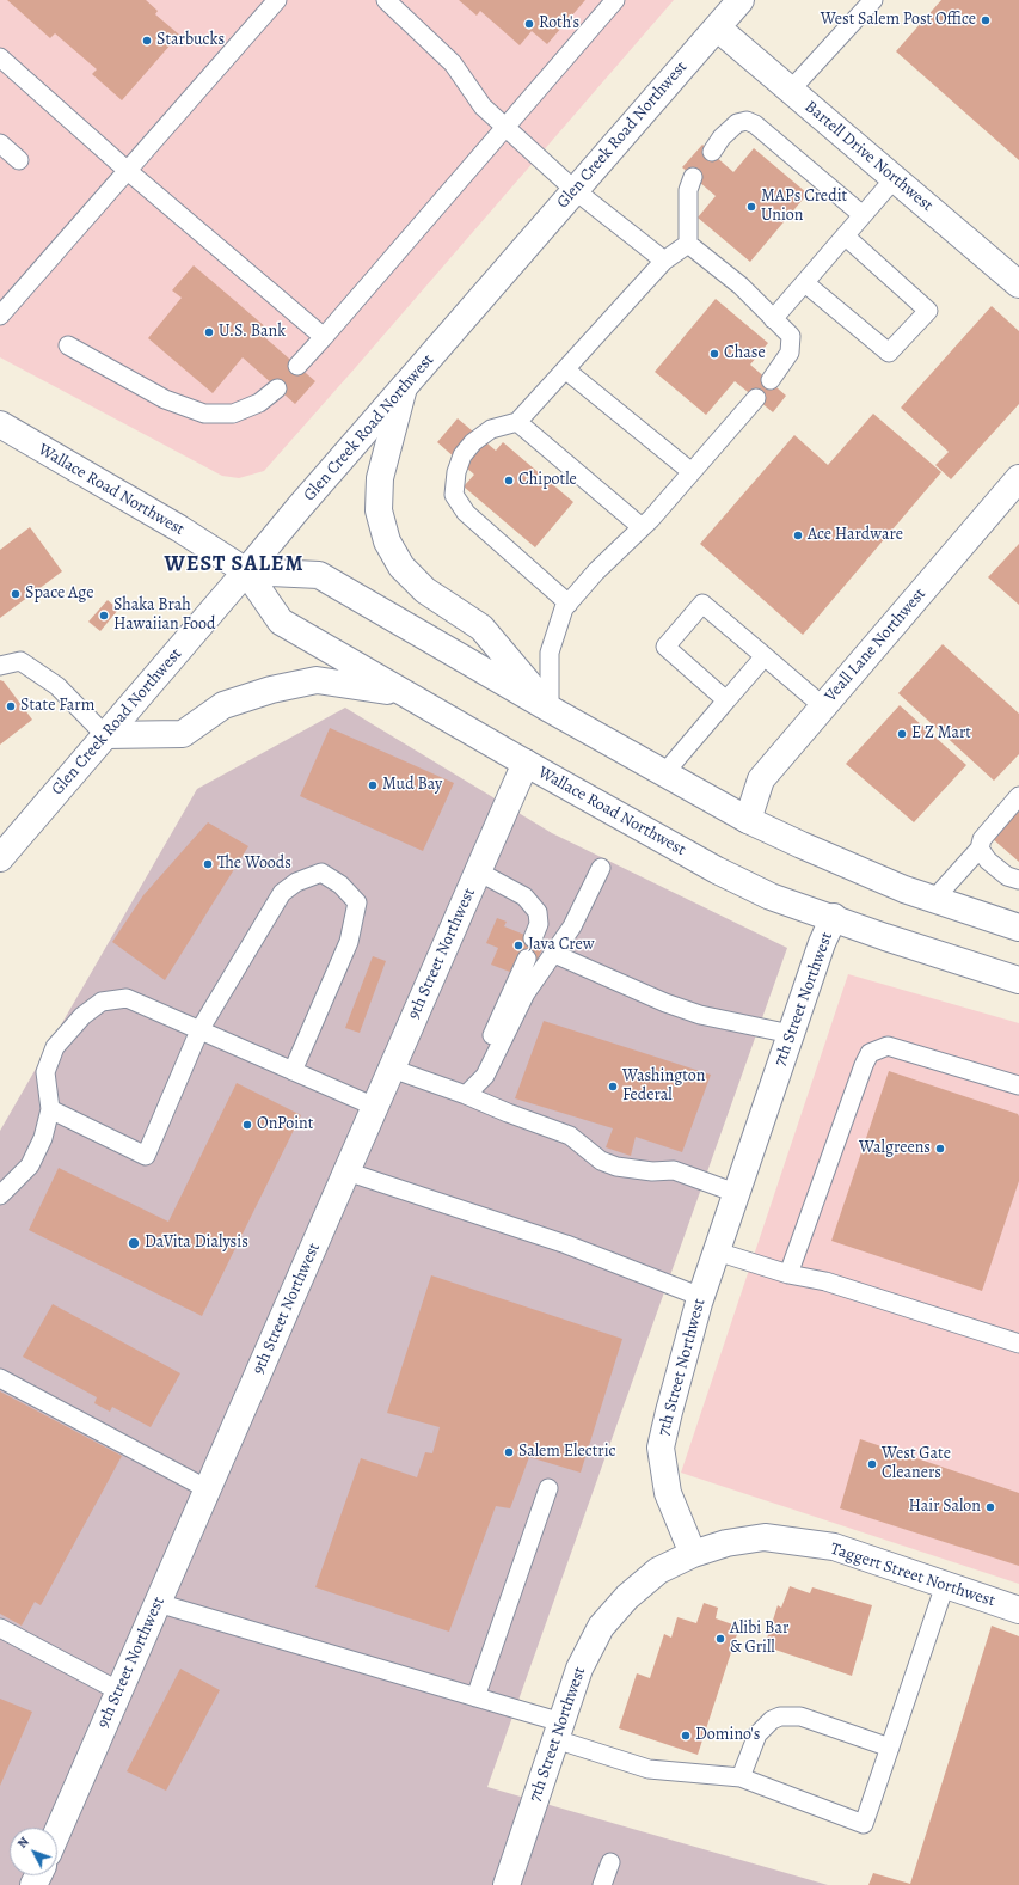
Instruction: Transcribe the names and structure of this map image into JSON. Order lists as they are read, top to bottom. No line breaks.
{"streets":{"street":["Glen Creek Road Northwest","Bartell Drive Northwest","Wallace Road Northwest","Veall Lane Northwest","9th Street Northwest","7th Street Northwest","Taggert Street Northwest"]},"crossings":[["Glen Creek Road Northwest","Bartell Drive Northwest"],["Glen Creek Road Northwest","Wallace Road Northwest"],["Wallace Road Northwest","Veall Lane Northwest"],["Wallace Road Northwest","9th Street Northwest"],["Wallace Road Northwest","7th Street Northwest"],["7th Street Northwest","Taggert Street Northwest"]],"districts":["WEST SALEM"],"places":["West Salem Post Office","Roth's","Starbucks","MAPs Credit Union","U.S. Bank","Chase","Chipotle","Ace Hardware","Space Age","Shaka Brah Hawaiian Food","State Farm","E Z Mart","Mud Bay","The Woods","Java Crew","Washington Federal","OnPoint","Walgreens","DaVita Dialysis","Salem Electric","West Gate Cleaners","Hair Salon","Alibi Bar & Grill","Domino's"],"north":"top left"}
